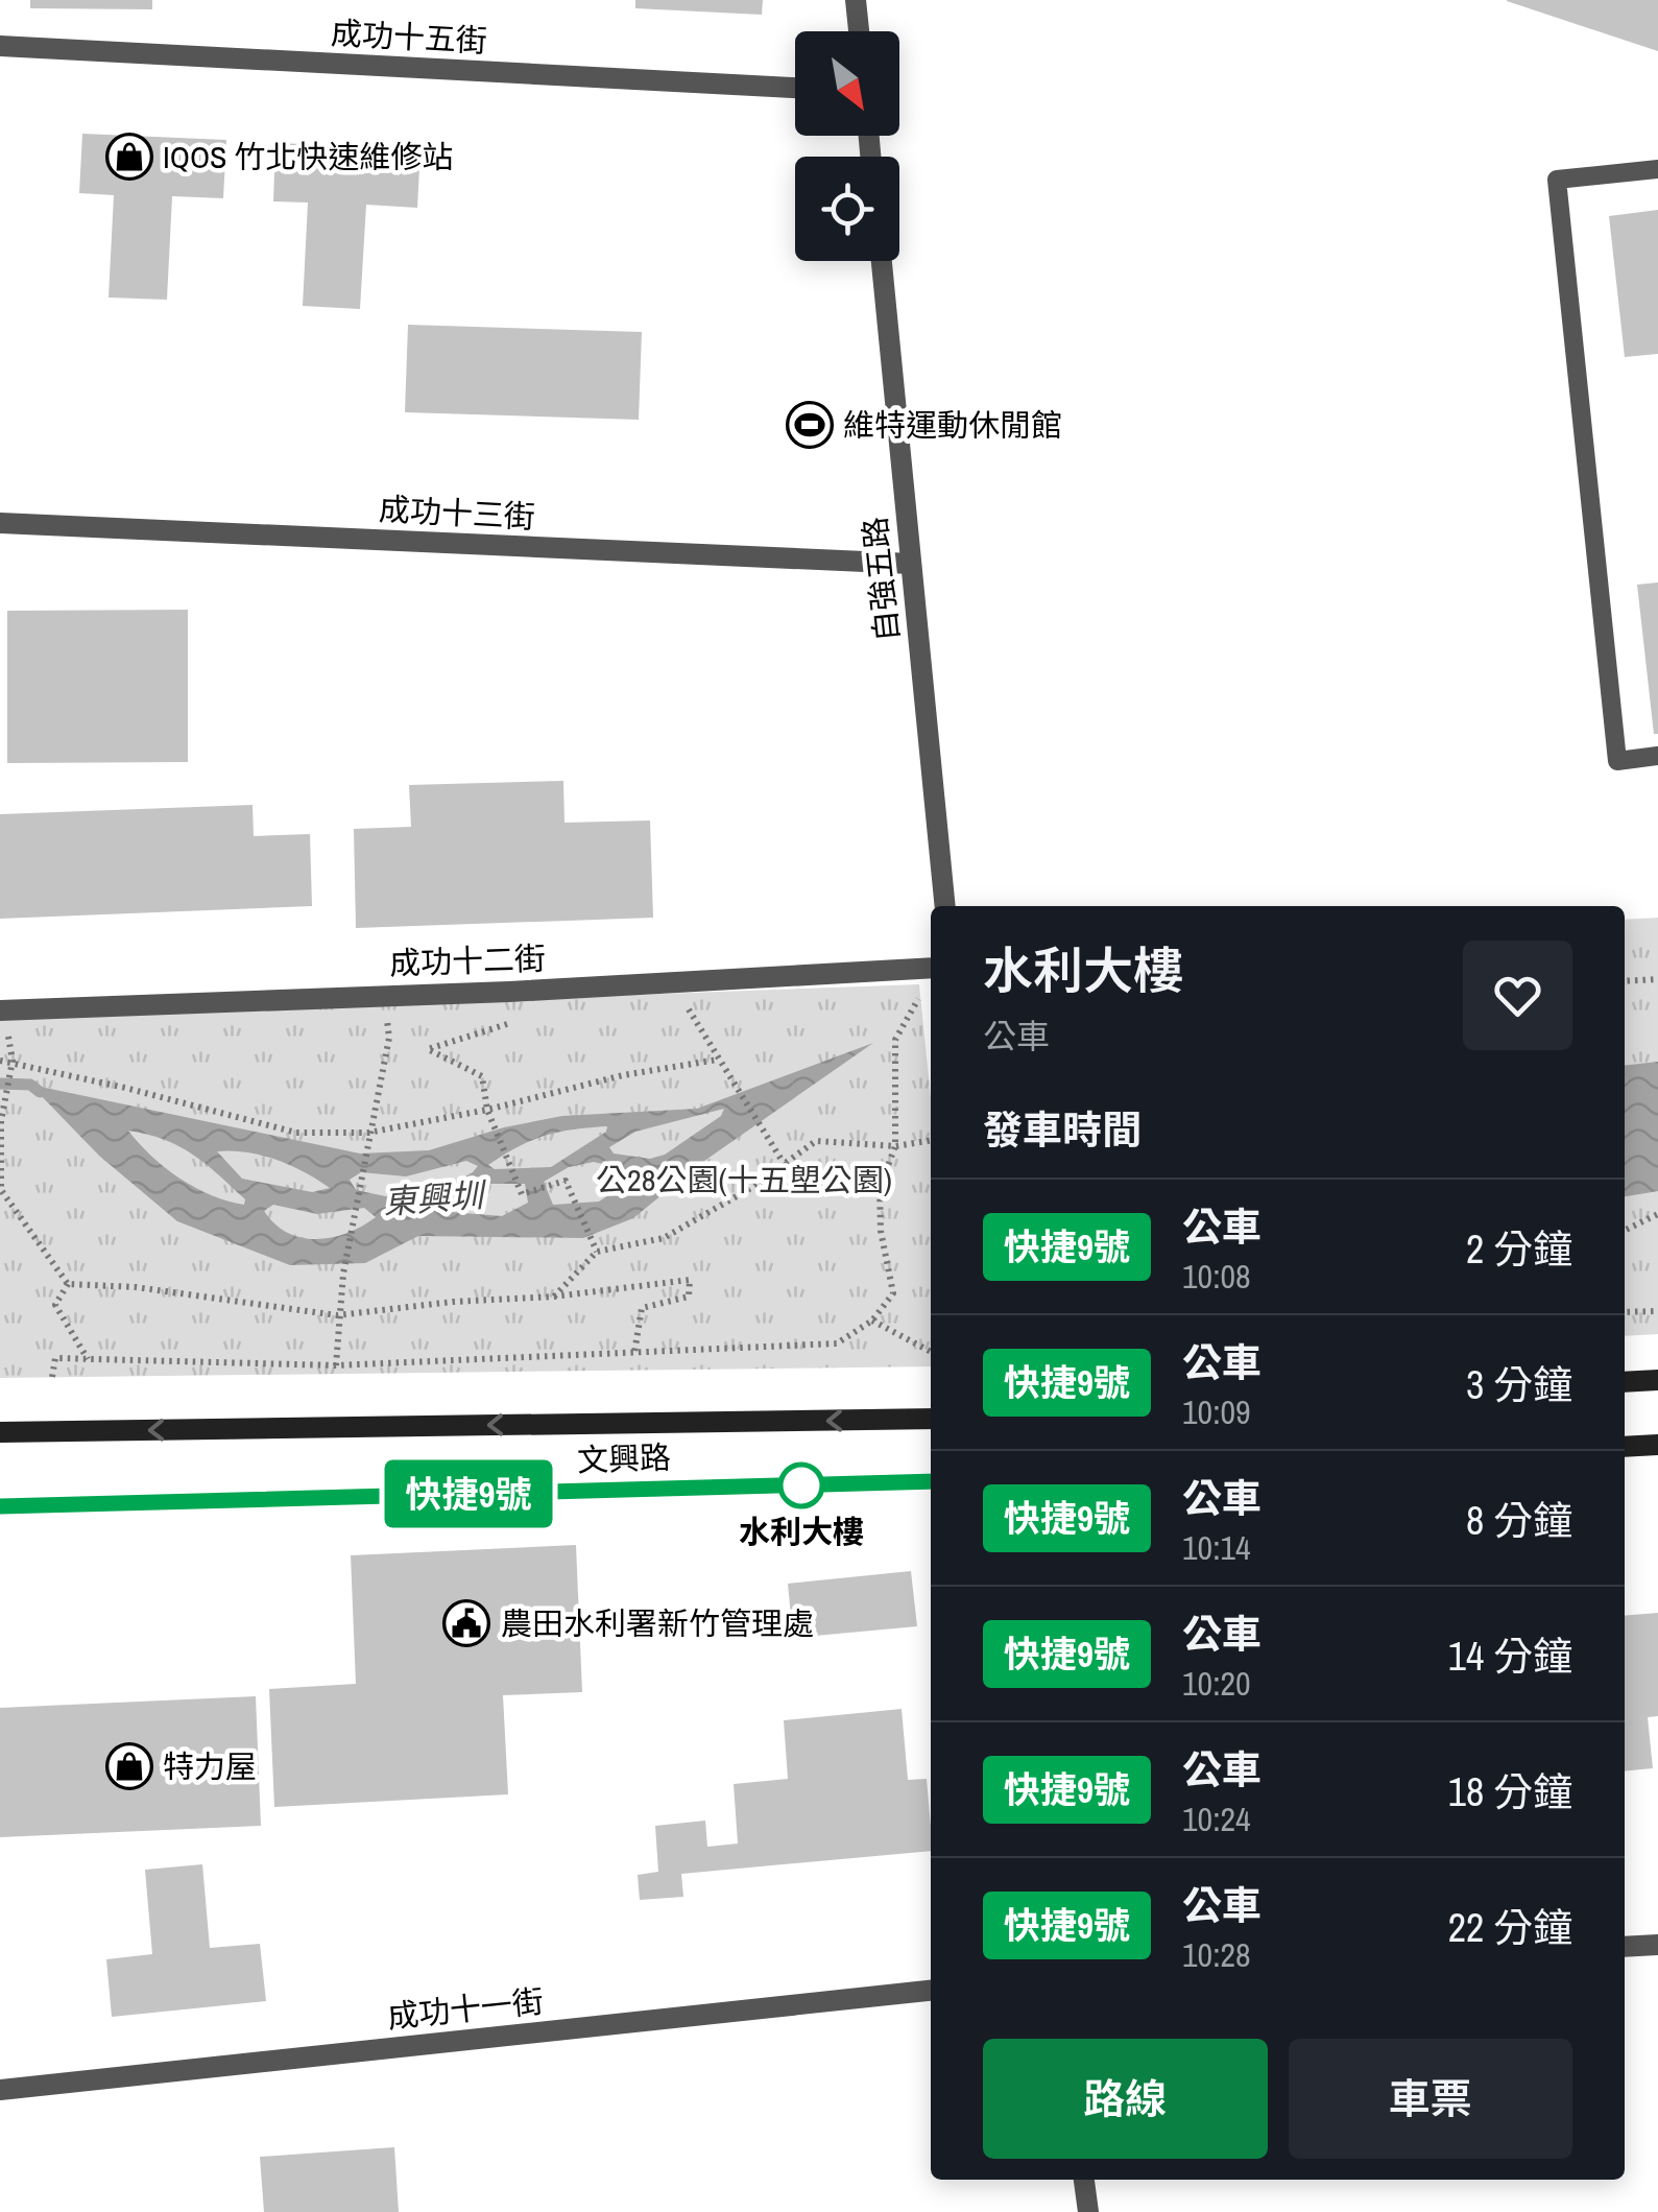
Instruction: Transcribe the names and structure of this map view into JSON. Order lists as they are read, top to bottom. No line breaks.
{"streets":{"street":["成功十五街","成功十三街","自強五路","成功十二街","文興路","成功十一街"]},"crossings":[["成功十三街","自強五路"]],"water":["東興圳"],"parks":["公28公園(十五塱公園)"],"places":{"shop":["IQOS 竹北快速維修站","特力屋"],"sports":["維特運動休閒館"],"other":["水利大樓"],"public building":["農田水利署新竹管理處"]},"lines":["bus line 快捷9號"],"north":"bottom right","page":{"on_map":"快捷9號","heading":[["水利大樓","公車"],"發車時間"],"list":[{"mark":"快捷9號","name":"公車","note":"10:08","value":"2 分鐘"},{"mark":"快捷9號","name":"公車","note":"10:09","value":"3 分鐘"},{"mark":"快捷9號","name":"公車","note":"10:14","value":"8 分鐘"},{"mark":"快捷9號","name":"公車","note":"10:20","value":"14 分鐘"},{"mark":"快捷9號","name":"公車","note":"10:24","value":"18 分鐘"},{"mark":"快捷9號","name":"公車","note":"10:28","value":"22 分鐘"}],"buttons":["路線","車票"]}}
